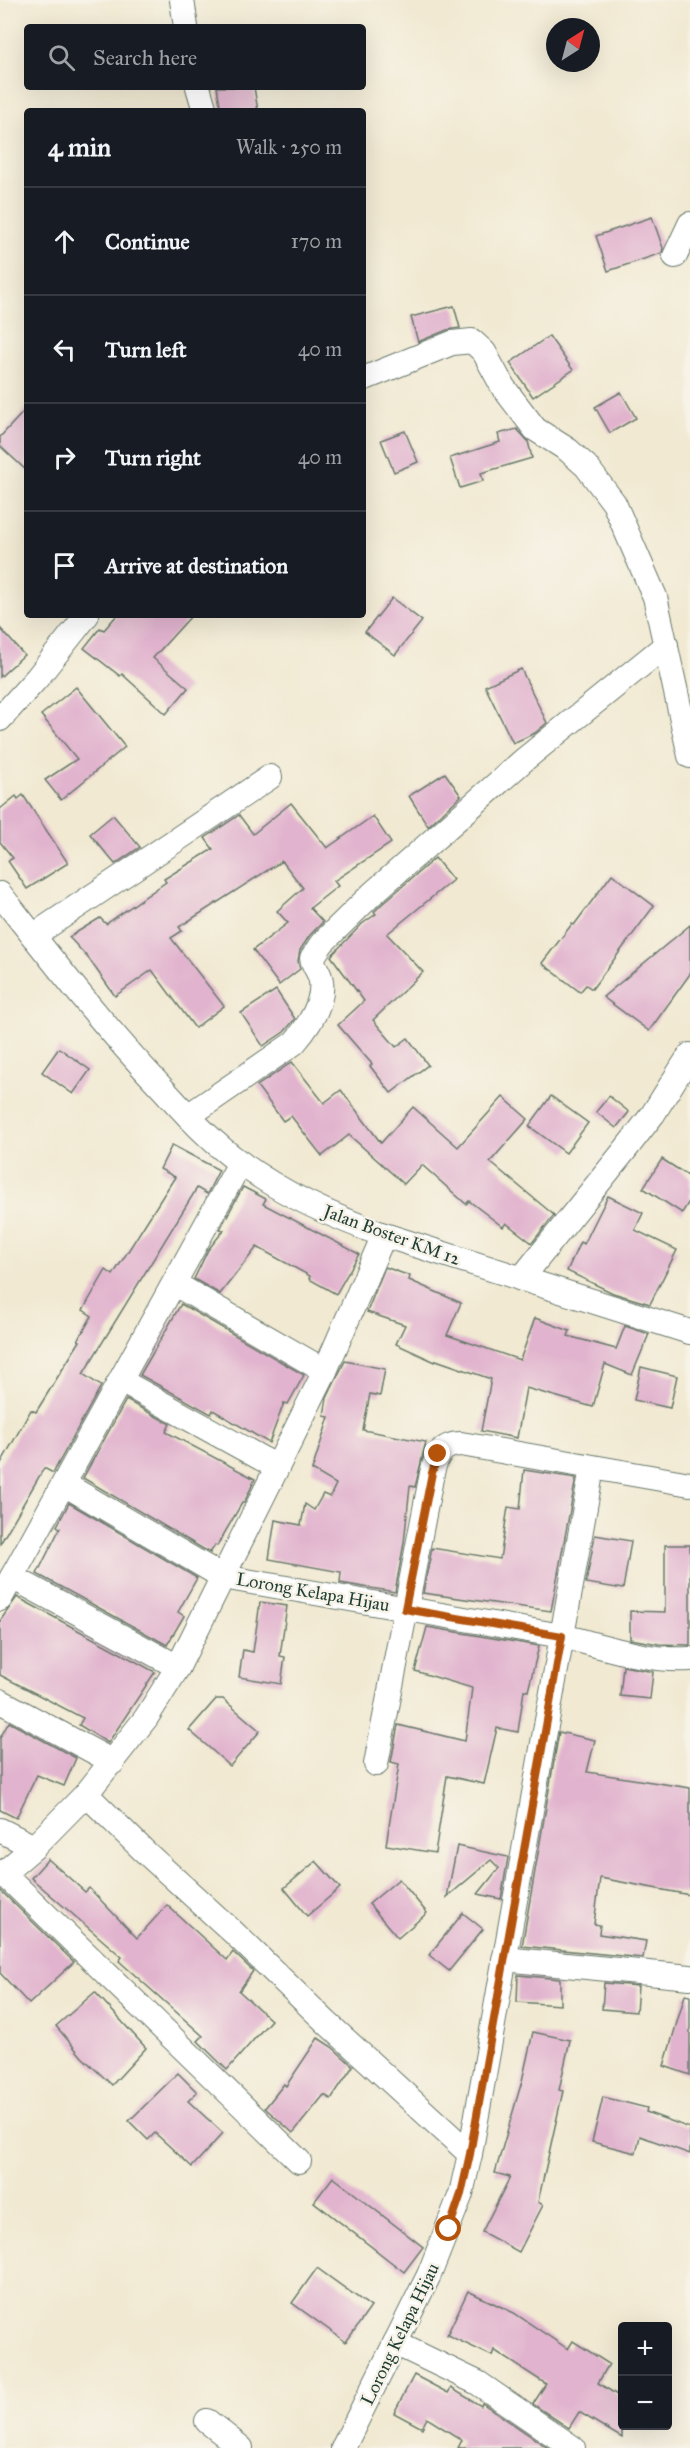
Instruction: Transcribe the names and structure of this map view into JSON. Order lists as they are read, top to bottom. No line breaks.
{"streets":{"street":["Jalan Boster KM 12","Lorong Kelapa Hijau"]},"north":"top right","page":{"search":"Search here","heading":["4 min","Walk · 250 m"],"list":[["Continue","170 m"],["Turn left","40 m"],["Turn right","40 m"],"Arrive at destination"],"map_buttons":["+","−"]}}
